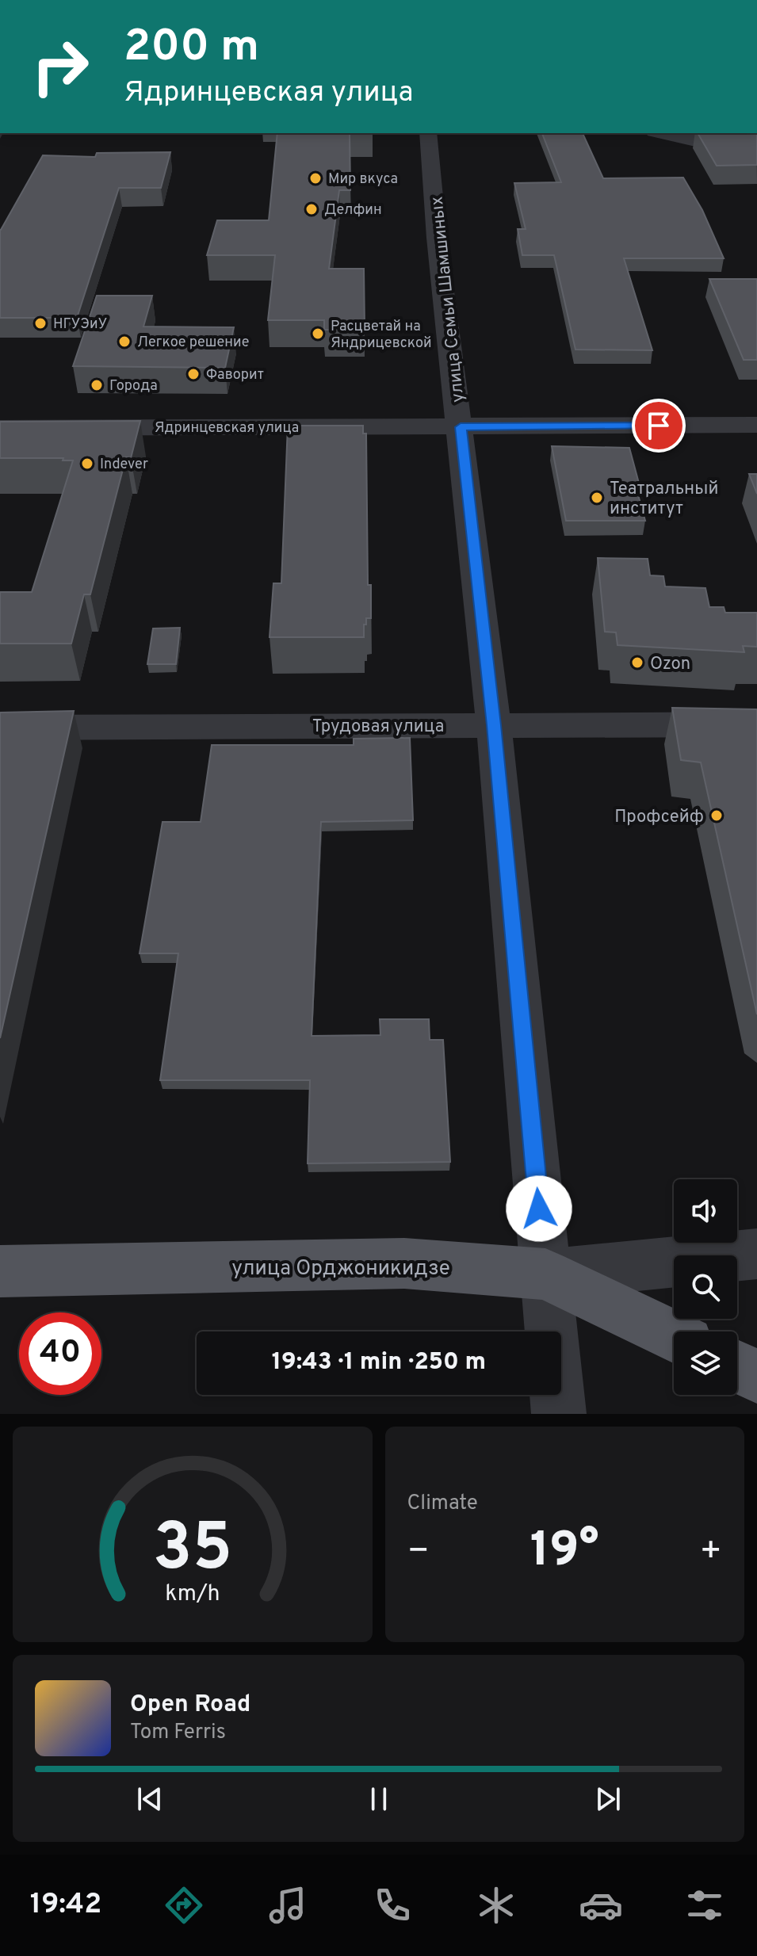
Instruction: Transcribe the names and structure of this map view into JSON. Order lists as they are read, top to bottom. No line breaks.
{"streets":{"main road":["улица Орджоникидзе"],"street":["улица Семьи Шамшиных","Ядринцевская улица","Трудовая улица"]},"crossings":[["улица Семьи Шамшиных","Ядринцевская улица"],["улица Семьи Шамшиных","Трудовая улица"],["улица Семьи Шамшиных","улица Орджоникидзе"]],"places":["Мир вкуса","Делфин","НГУЭиУ","Расцветай на Яндрицевской","Легкое решение","Фаворит","Города","Indever","Театральный институт","Ozon","Профсейф"],"page":{"turn":["200 m","Ядринцевская улица"],"limit":"40","trip":"19:43 · 1 min · 250 m","tile":"Climate","heat":["−","19°","+"],"song":["Open Road","Tom Ferris"],"tabs":"19:42","gauge":["35","km/h"]}}
